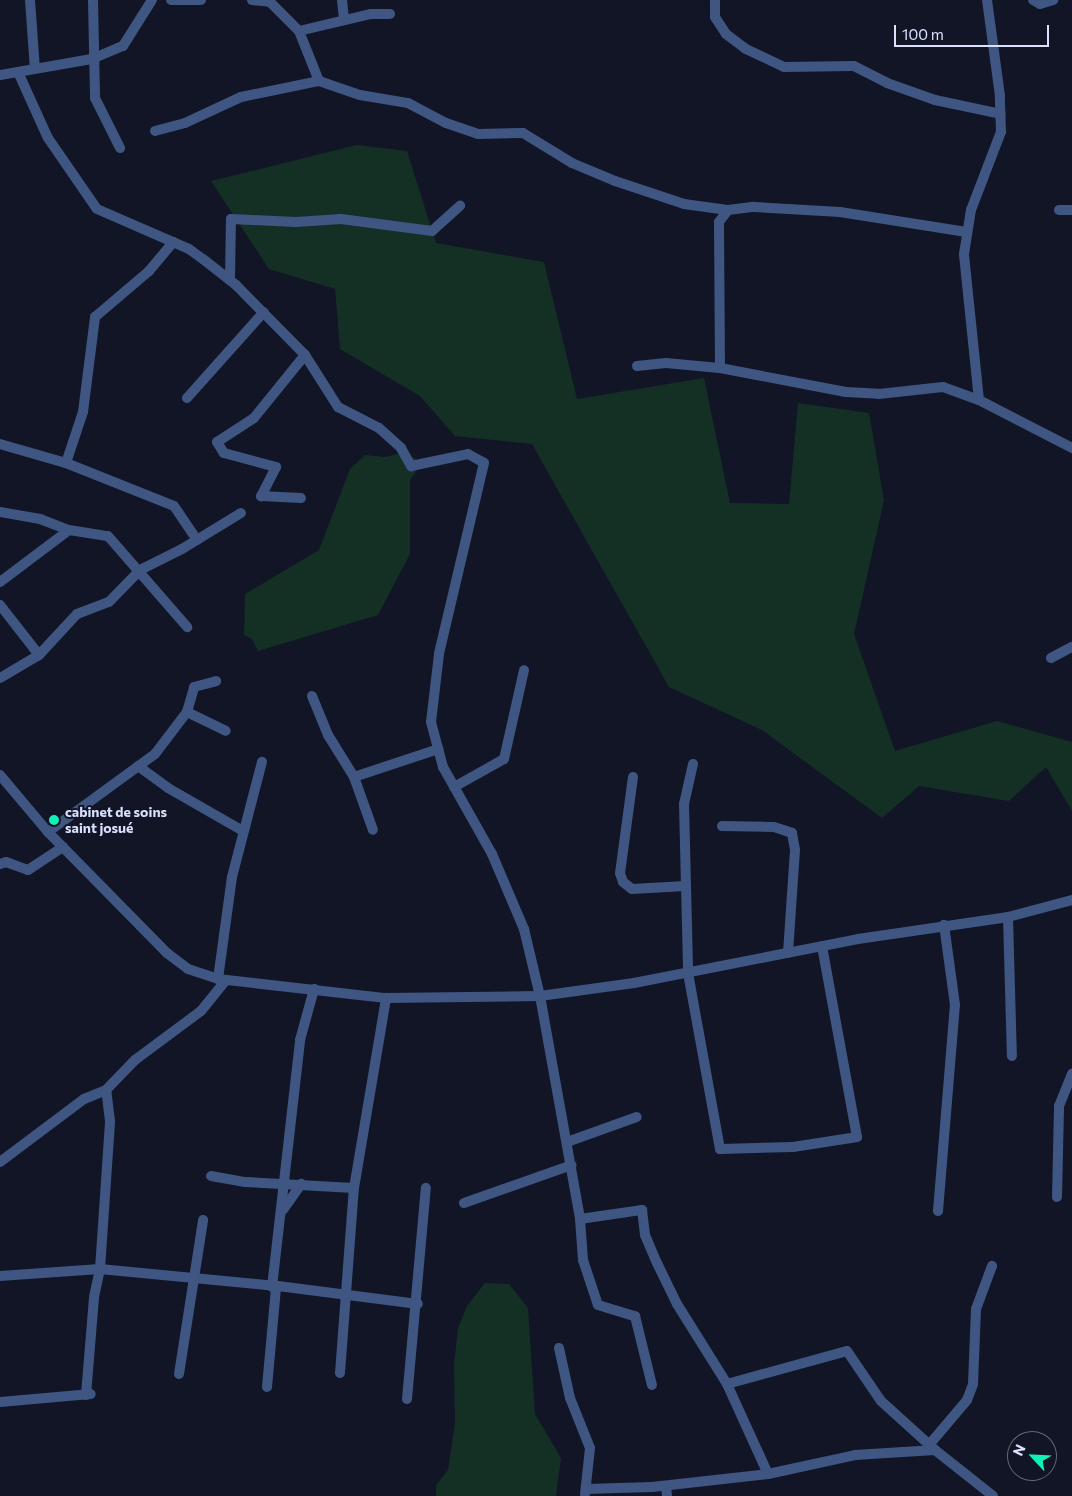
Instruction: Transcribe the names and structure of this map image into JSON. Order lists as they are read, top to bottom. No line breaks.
{"places":["cabinet de soins saint josué"],"scale_bar":"100 m","north":"top left"}
